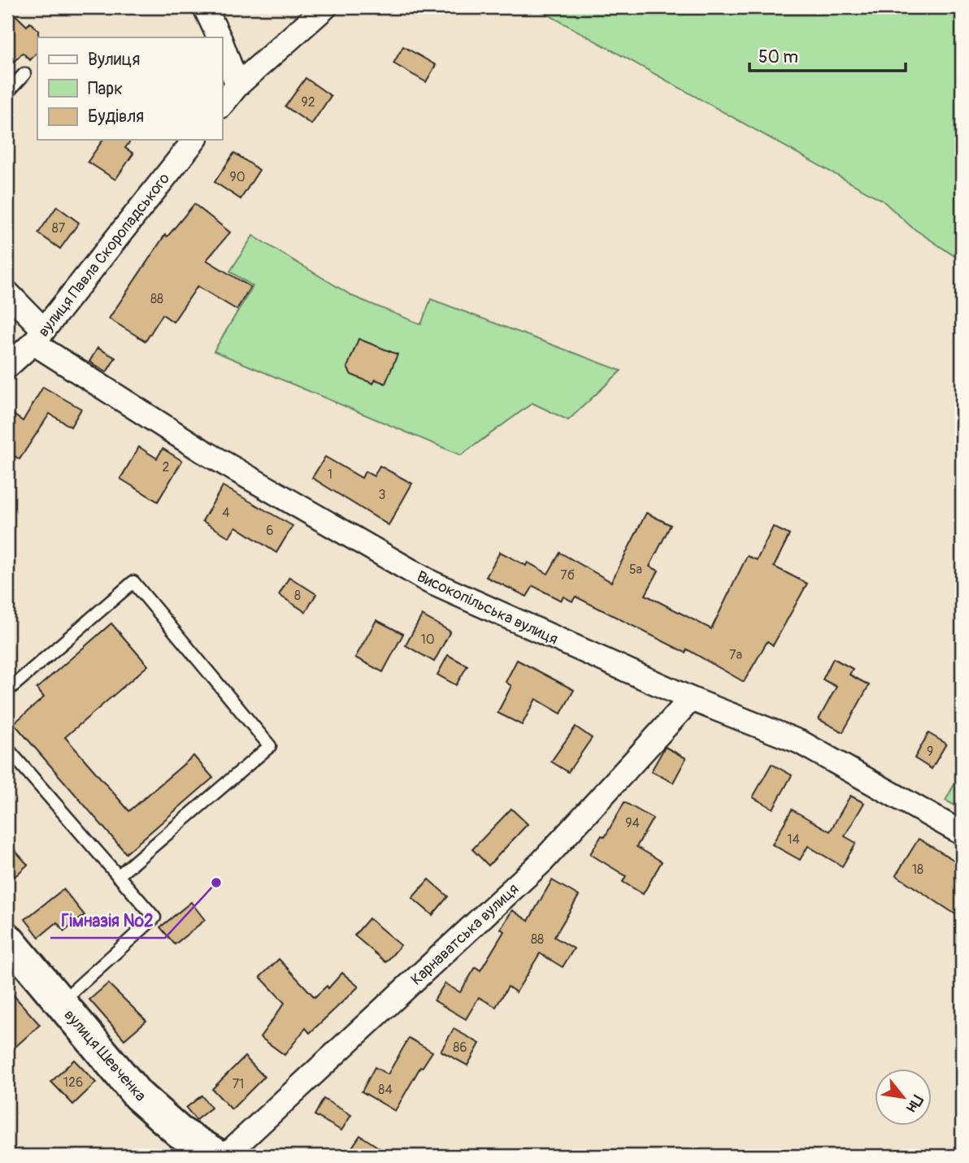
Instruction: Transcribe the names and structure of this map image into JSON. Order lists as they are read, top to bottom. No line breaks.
{"streets":{"street":["вулиця Павла Скоропадського","Високопільська вулиця","Карнаватська вулиця","вулиця Шевченка"]},"crossings":[["вулиця Павла Скоропадського","Високопільська вулиця"],["Високопільська вулиця","Карнаватська вулиця"]],"places":["Гімназія №2"],"house_numbers":["92","90","87","88","2","1","3","4","6","5а","7б","8","10","7а","9","94","14","18","88","86","126","71","84"],"legend":["Вулиця","Парк","Будівля"],"scale_bar":"50 m","north":"bottom right"}
